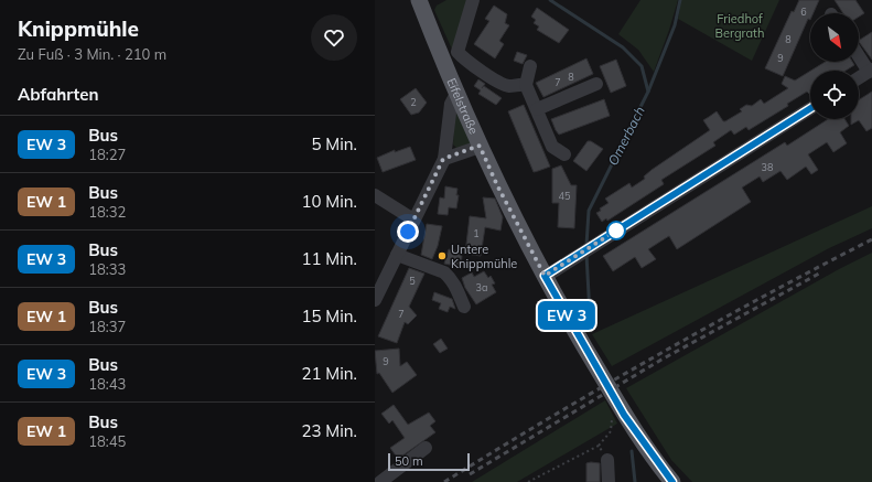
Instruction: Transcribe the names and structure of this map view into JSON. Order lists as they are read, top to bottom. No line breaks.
{"streets":{"main road":["Eifelstraße"]},"water":["Omerbach"],"parks":["Friedhof Bergrath"],"places":["Untere Knippmühle"],"house_numbers":["6","8","9","8","7","2","38","45","1","5","3a","7","9"],"scale_bar":"50 m","north":"bottom right","page":{"heading":[["Knippmühle","Zu Fuß · 3 Min. · 210 m"],"Abfahrten"],"on_map":"EW 3","list":[{"mark":"EW 3","name":"Bus","note":"18:27","value":"5 Min."},{"mark":"EW 1","name":"Bus","note":"18:32","value":"10 Min."},{"mark":"EW 3","name":"Bus","note":"18:33","value":"11 Min."},{"mark":"EW 1","name":"Bus","note":"18:37","value":"15 Min."},{"mark":"EW 3","name":"Bus","note":"18:43","value":"21 Min."},{"mark":"EW 1","name":"Bus","note":"18:45","value":"23 Min."}],"scale":"50 m"}}
